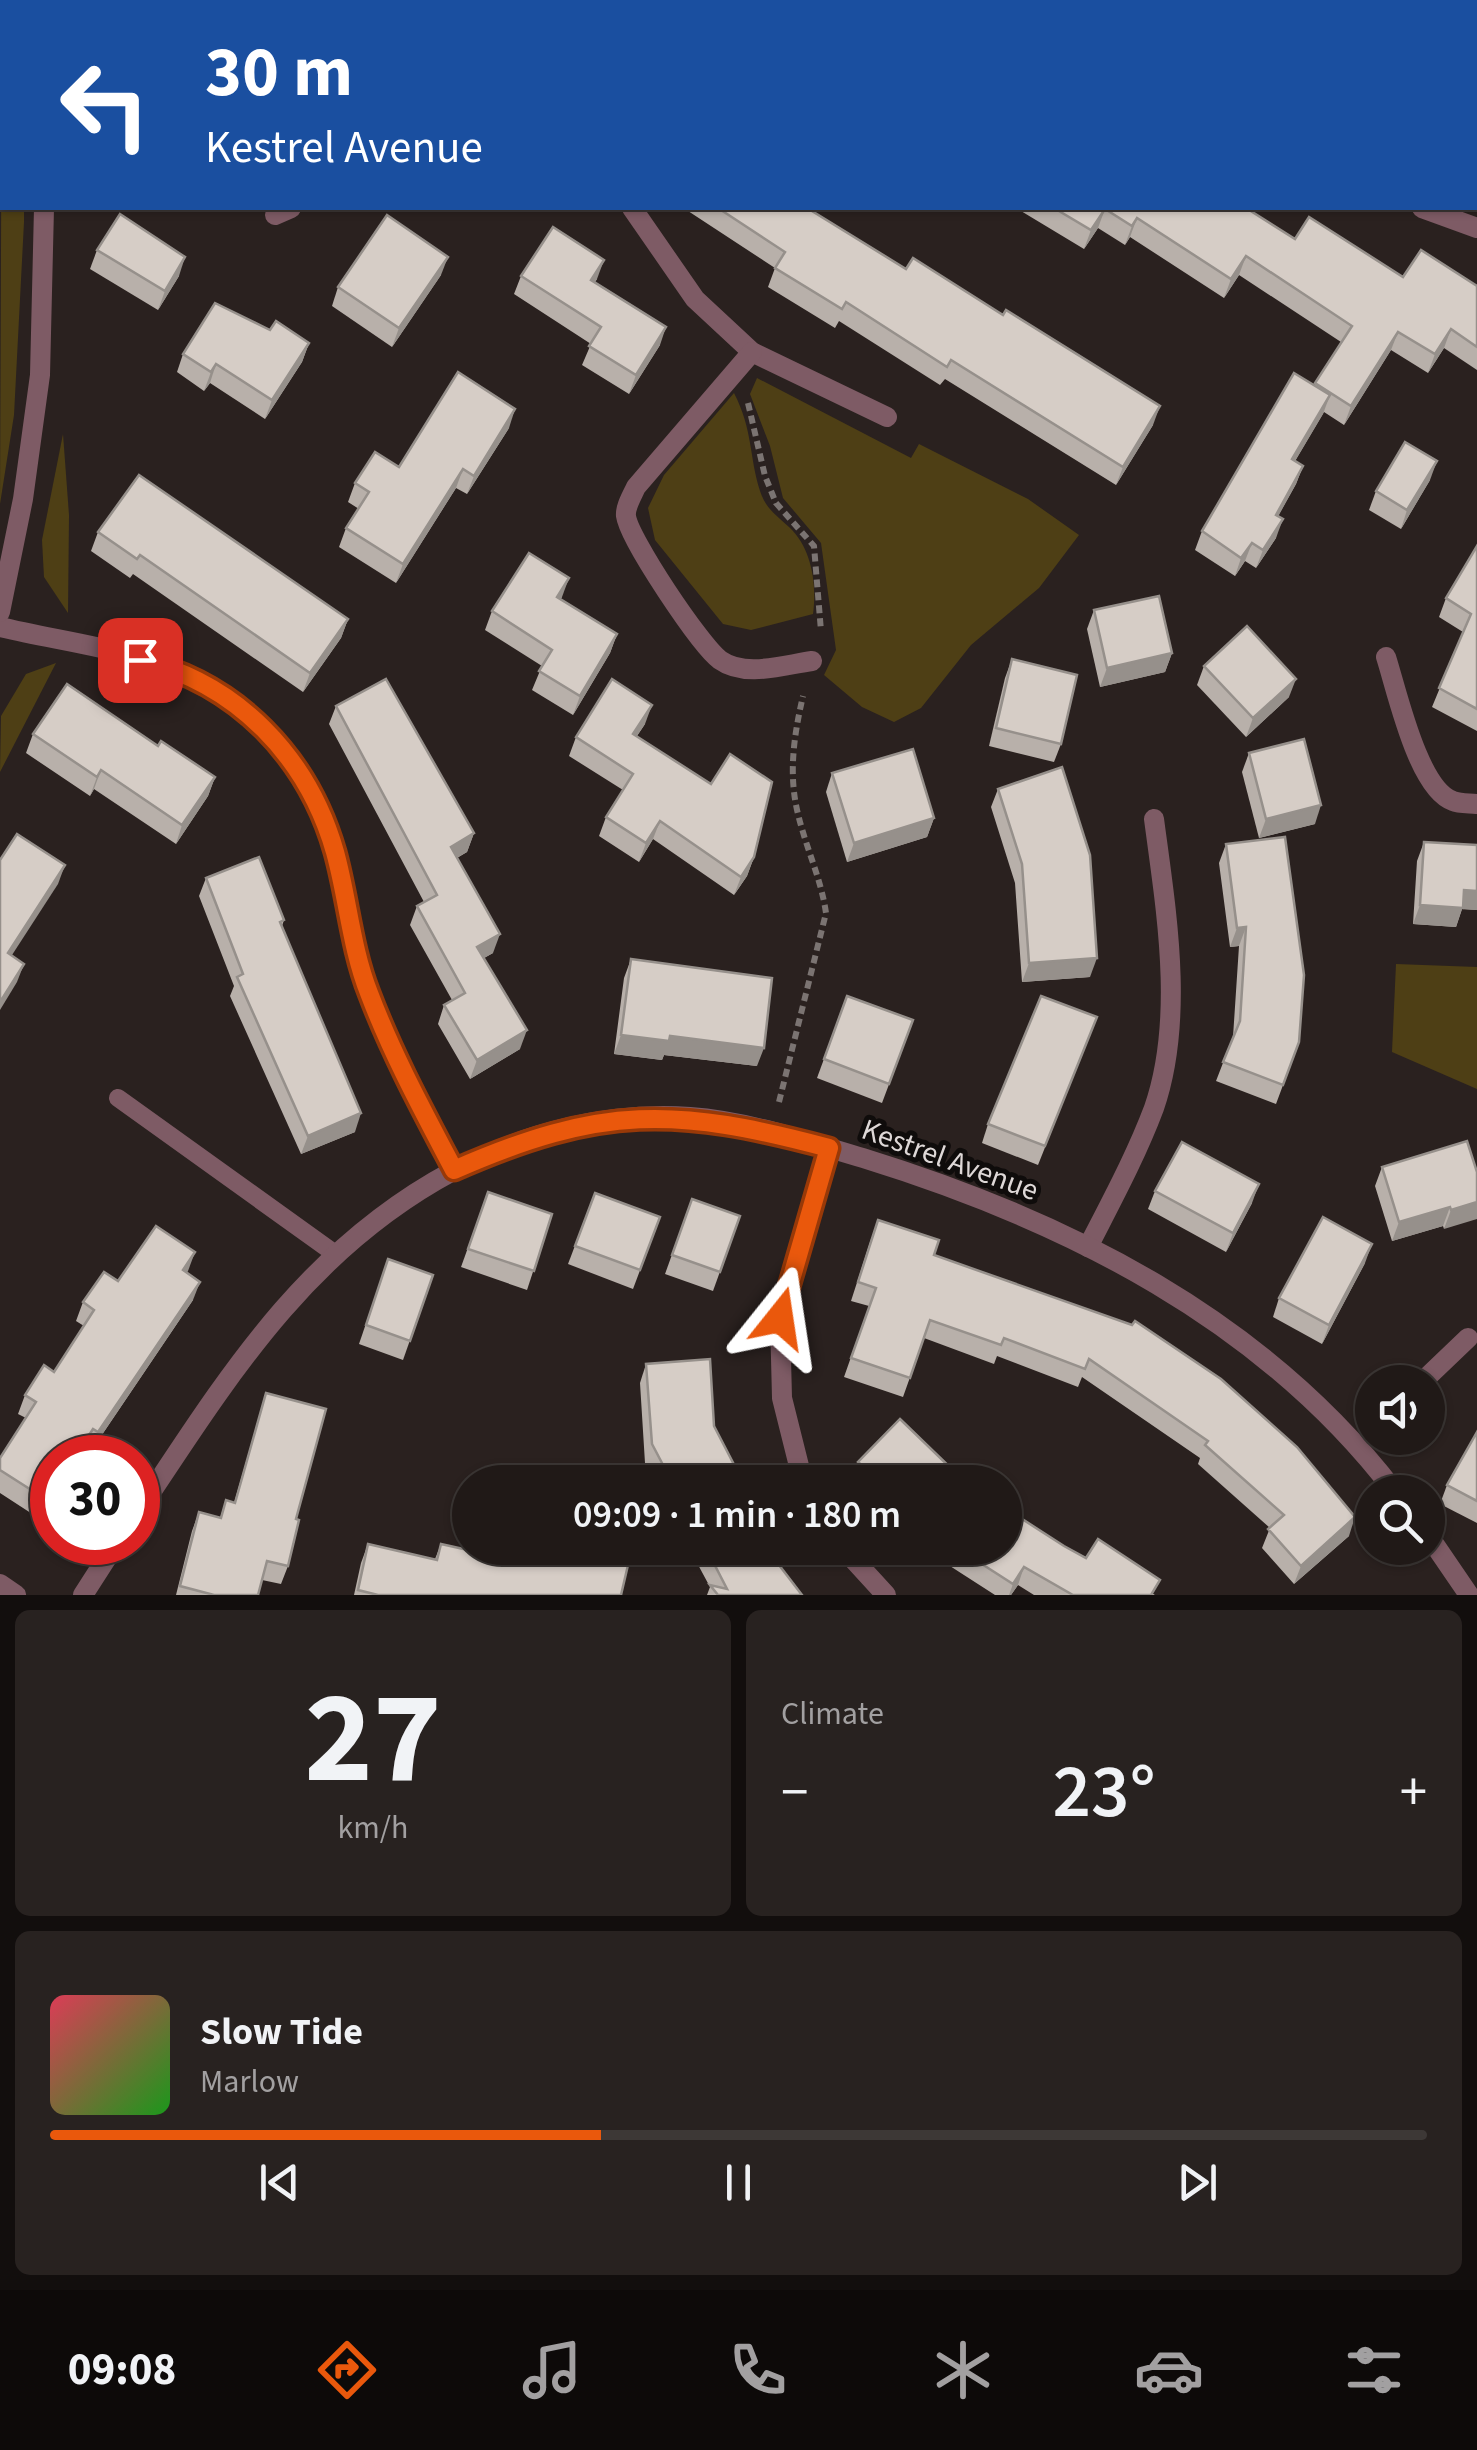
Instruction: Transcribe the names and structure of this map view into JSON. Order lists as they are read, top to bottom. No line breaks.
{"streets":{"street":["Kestrel Avenue"]},"page":{"turn":["30 m","Kestrel Avenue"],"limit":"30","trip":"09:09 · 1 min · 180 m","tile":[["27","km/h"],"Climate"],"heat":["−","23°","+"],"song":["Slow Tide","Marlow"],"tabs":"09:08"}}
